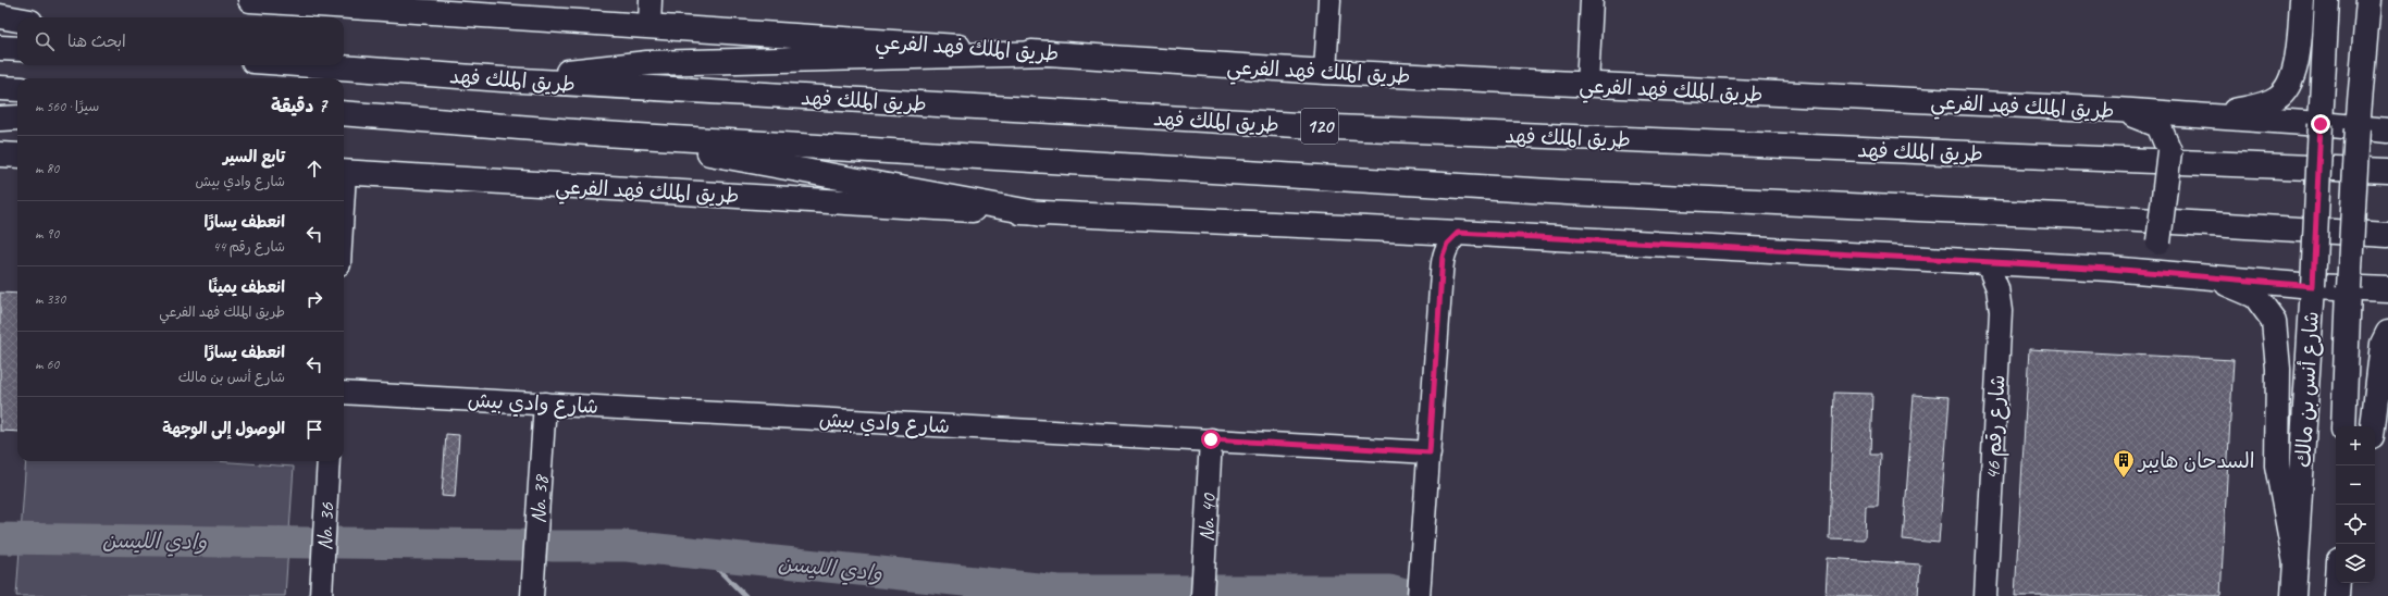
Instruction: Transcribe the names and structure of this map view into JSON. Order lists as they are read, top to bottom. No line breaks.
{"streets":{"main road":["طريق الملك فهد الفرعي","طريق الملك فهد","120","شارع أنس بن مالك"],"street":["شارع وادي بيش","شارع رقم 46","No. 38","No. 40","No. 36"]},"crossings":[["طريق الملك فهد الفرعي","شارع أنس بن مالك"],["طريق الملك فهد الفرعي","شارع رقم 46"],["شارع وادي بيش","No. 38"],["شارع وادي بيش","No. 40"]],"water":["وادي الليسن"],"places":{"building":["السدحان هايبر"]},"page":{"search":"ابحث هنا","heading":["7 دقيقة","سيرًا · 560 m"],"list":[["تابع السير","شارع وادي بيش","80 m"],["انعطف يسارًا","شارع رقم 44","90 m"],["انعطف يمينًا","طريق الملك فهد الفرعي","330 m"],["انعطف يسارًا","شارع أنس بن مالك","60 m"],"الوصول إلى الوجهة"],"map_buttons":["+","−"]}}
